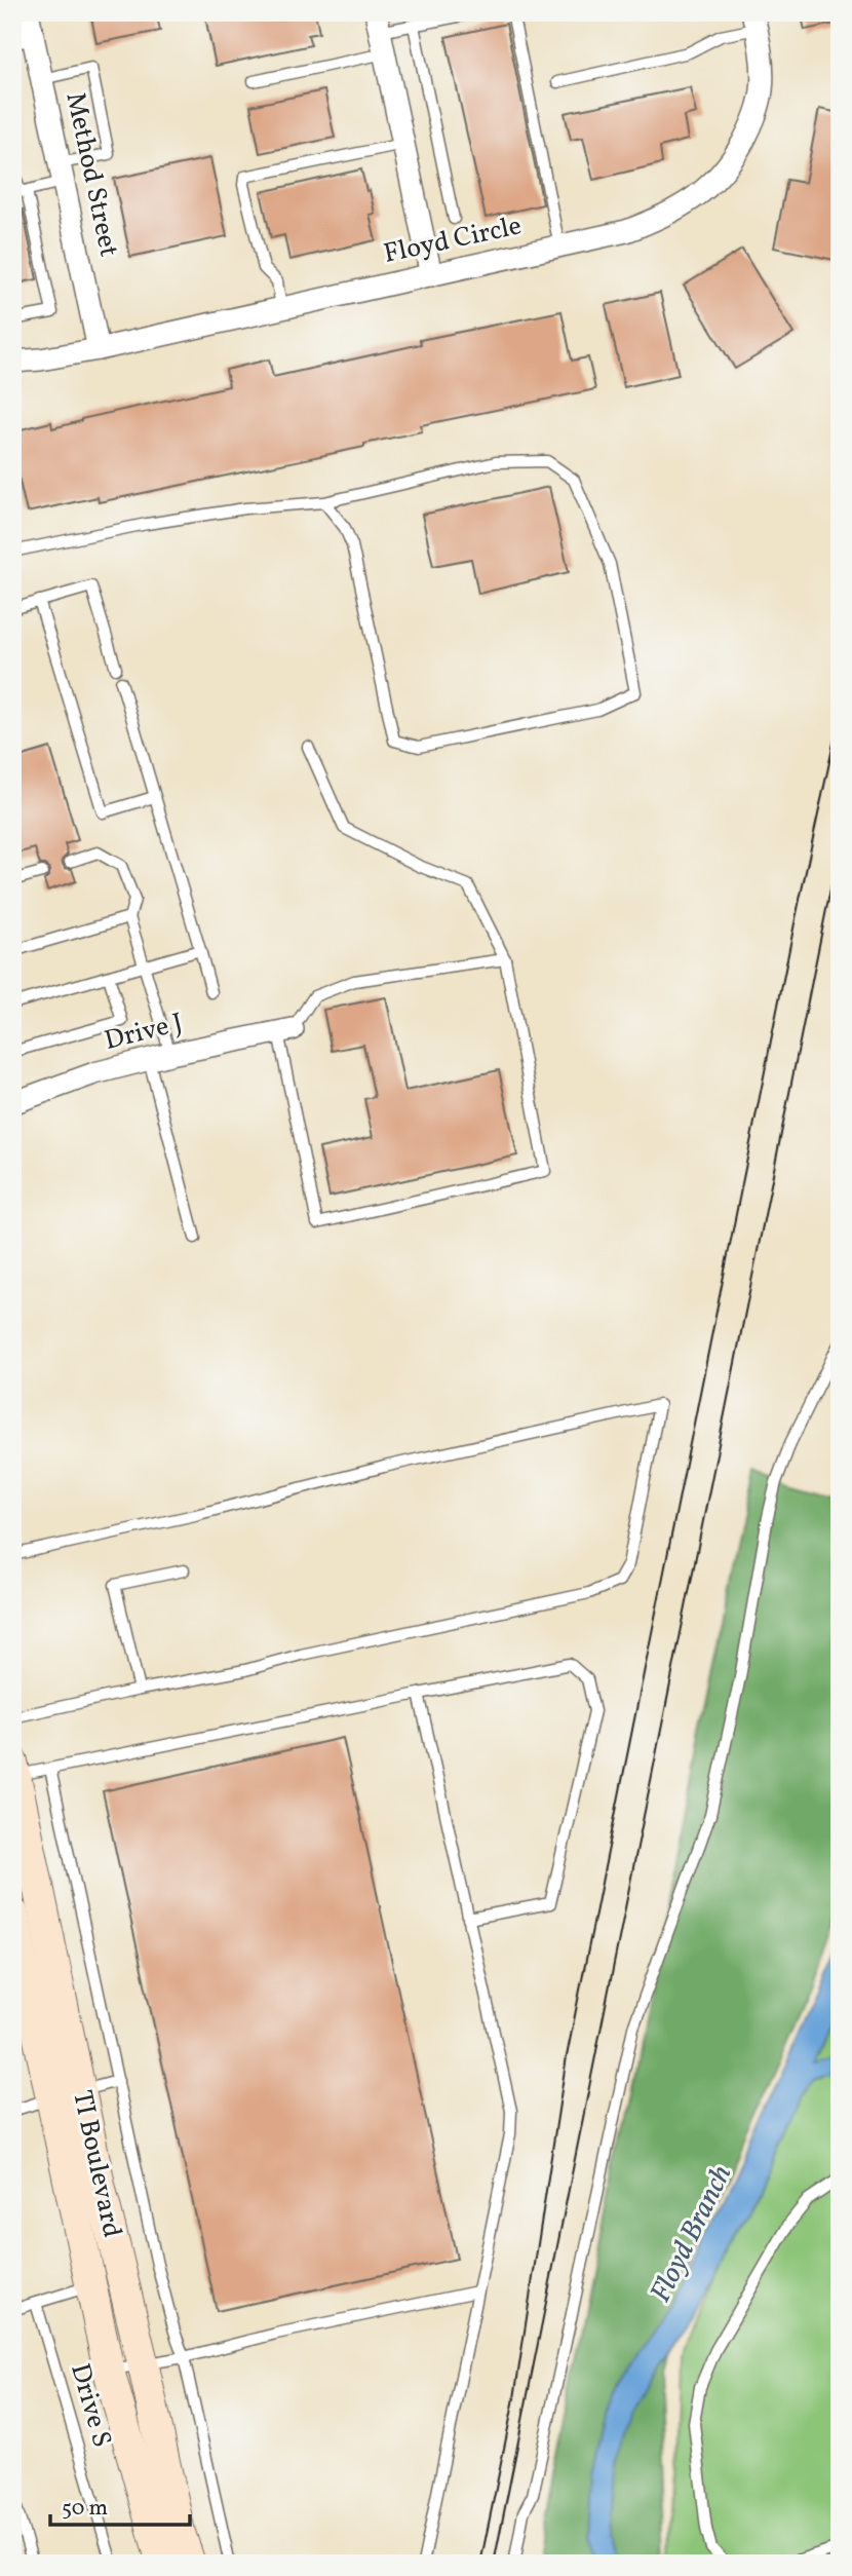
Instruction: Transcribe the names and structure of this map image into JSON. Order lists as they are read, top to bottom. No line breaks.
{"streets":{"street":["Method Street","Floyd Circle","Drive J","TI Boulevard"],"lane":["Drive S"]},"crossings":[["Method Street","Floyd Circle"]],"water":["Floyd Branch"],"scale_bar":"50 m"}
